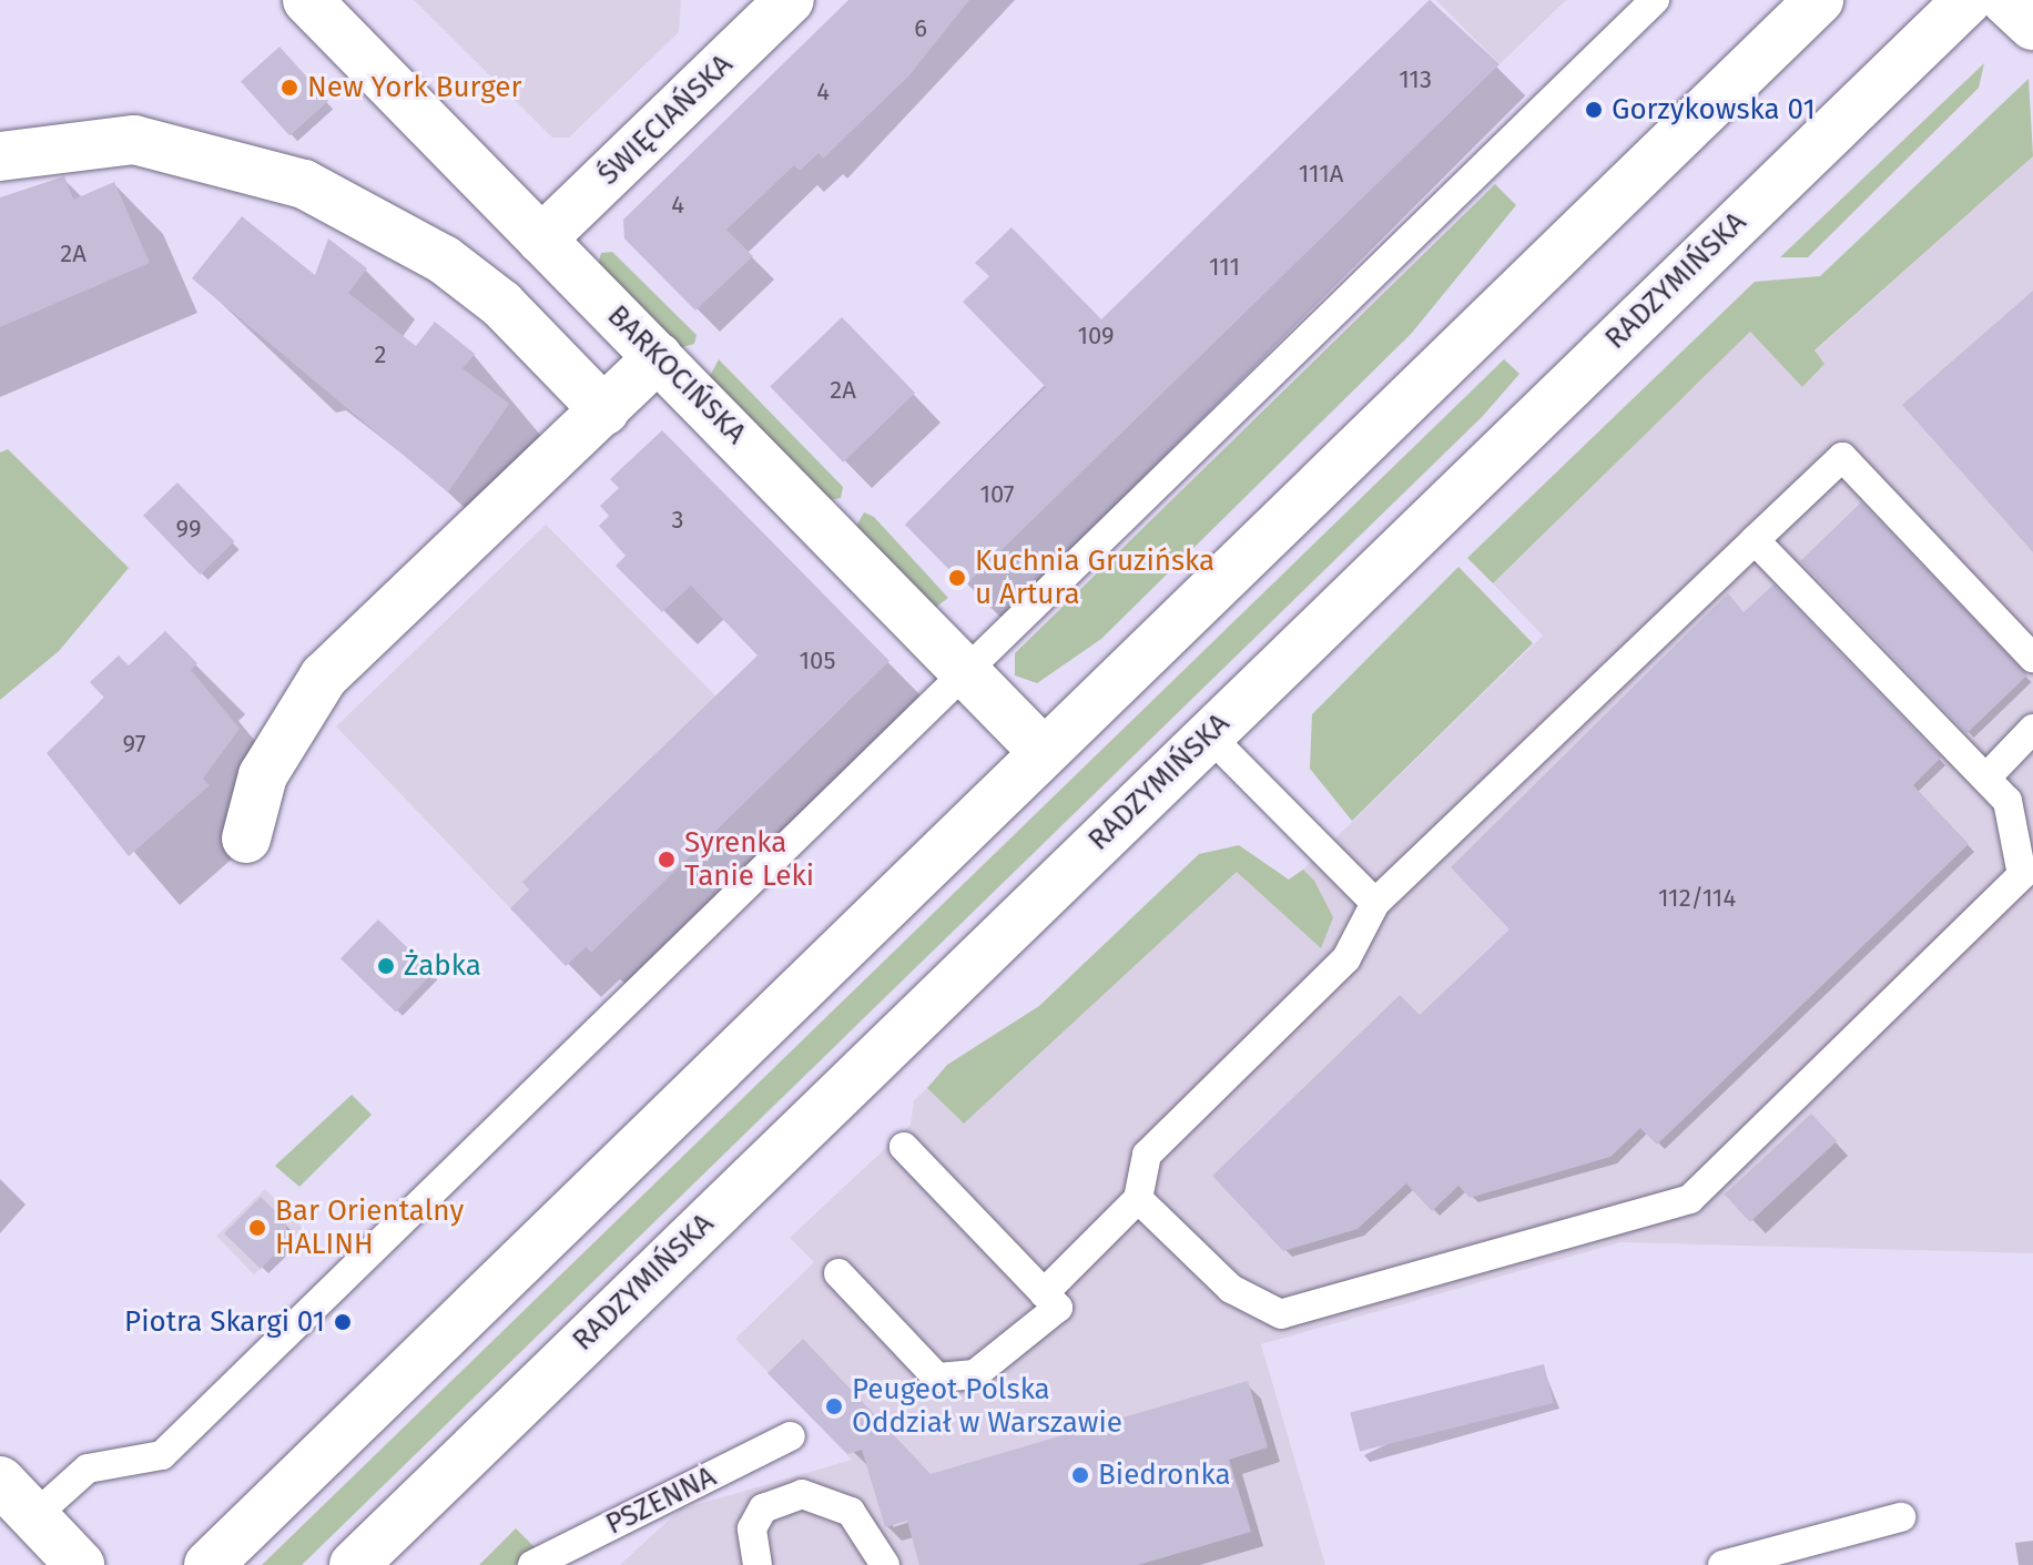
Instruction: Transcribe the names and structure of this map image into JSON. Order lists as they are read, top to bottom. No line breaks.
{"streets":{"main road":["ŚWIĘCIAŃSKA","RADZYMIŃSKA","BARKOCIŃSKA"],"lane":["PSZENNA"]},"crossings":[["ŚWIĘCIAŃSKA","BARKOCIŃSKA"]],"places":["New York Burger","Gorzykowska 01","Kuchnia Gruzińska u Artura","Syrenka Tanie Leki","Żabka","Bar Orientalny HALINH","Piotra Skargi 01","Peugeot Polska Oddział w Warszawie","Biedronka"],"house_numbers":["6","113","4","111A","4","2A","111","109","2","2A","107","3","99","105","97","112/114"]}
